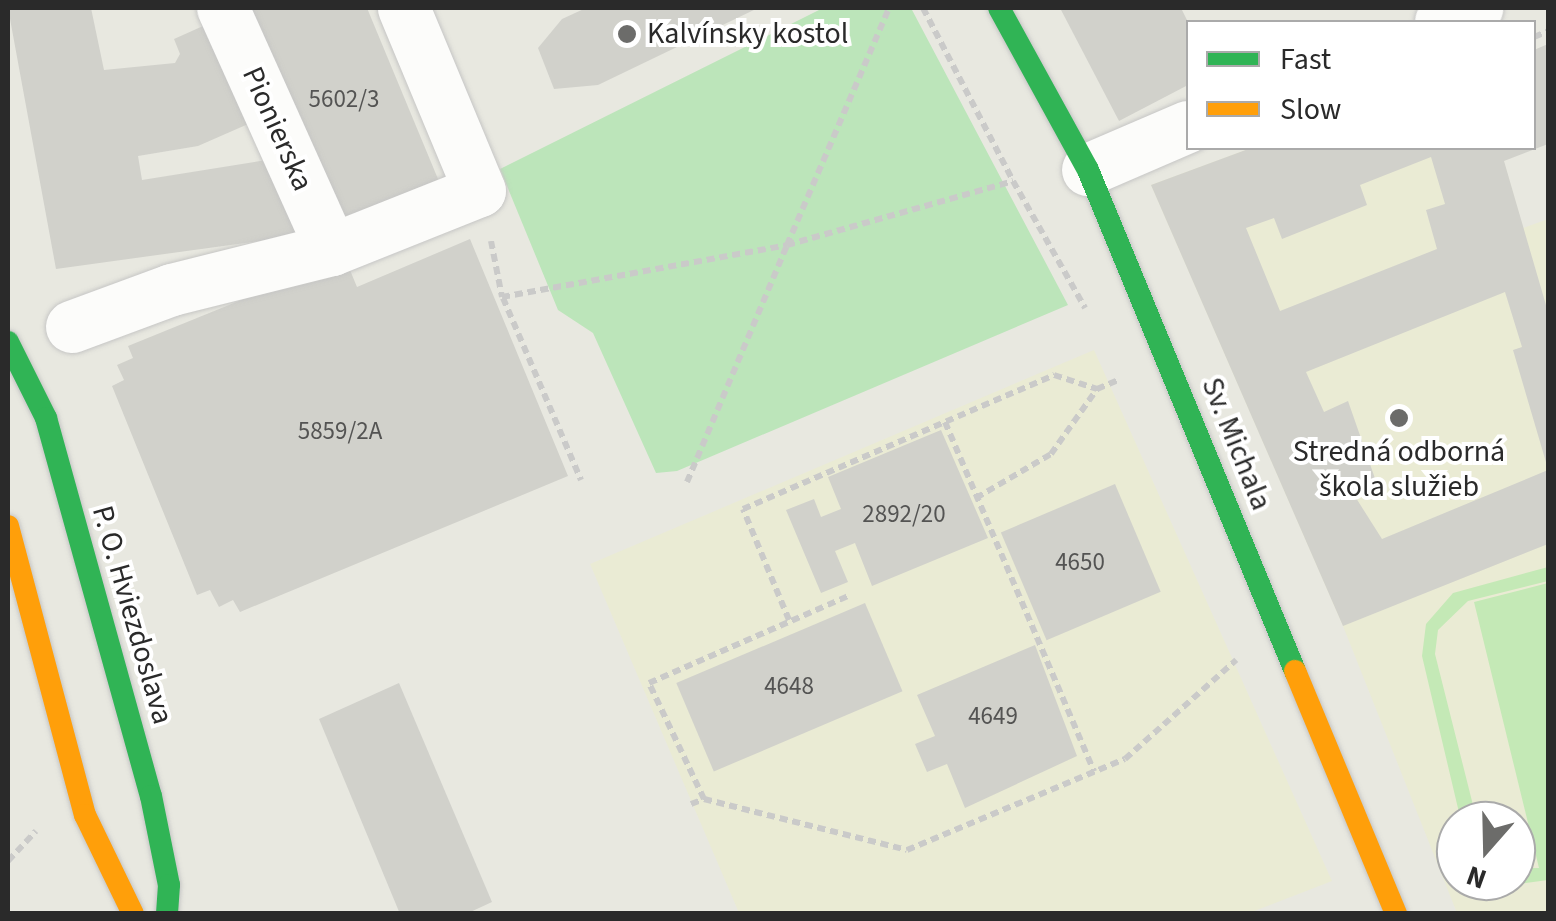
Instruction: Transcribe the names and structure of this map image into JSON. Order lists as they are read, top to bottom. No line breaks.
{"streets":{"street":["Pionierska","Sv. Michala","P. O. Hviezdoslava"]},"places":["Kalvínsky kostol","Stredná odborná škola služieb"],"house_numbers":["5602/3","5859/2A","2892/20","4650","4648","4649"],"legend":["Fast","Slow"],"north":"bottom"}
